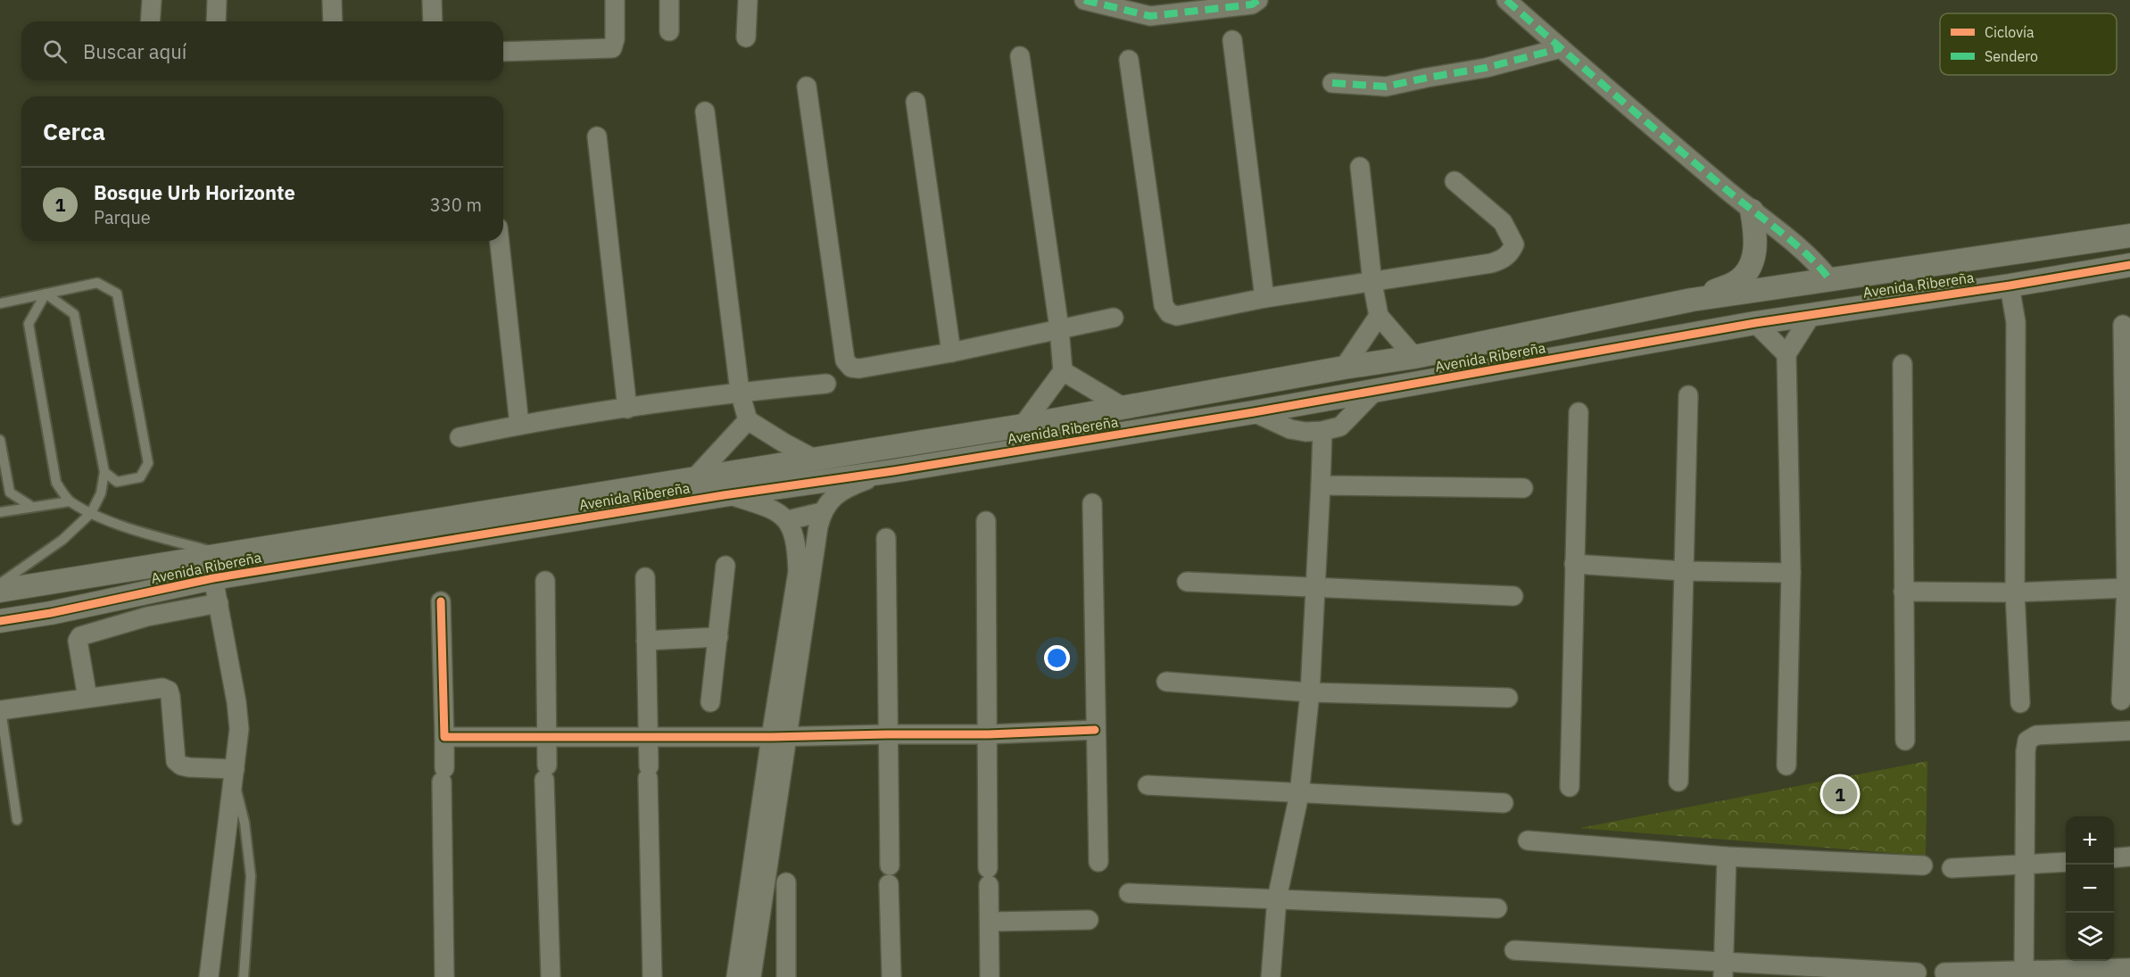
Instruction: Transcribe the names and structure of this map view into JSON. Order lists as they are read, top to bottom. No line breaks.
{"streets":{"street":["Avenida Ribereña"]},"legend":["Ciclovía","Sendero"],"page":{"search":"Buscar aquí","heading":"Cerca","list":[{"mark":"1","name":"Bosque Urb Horizonte","note":"Parque","value":"330 m"}],"pins":"1","map_buttons":["+","−"]}}
